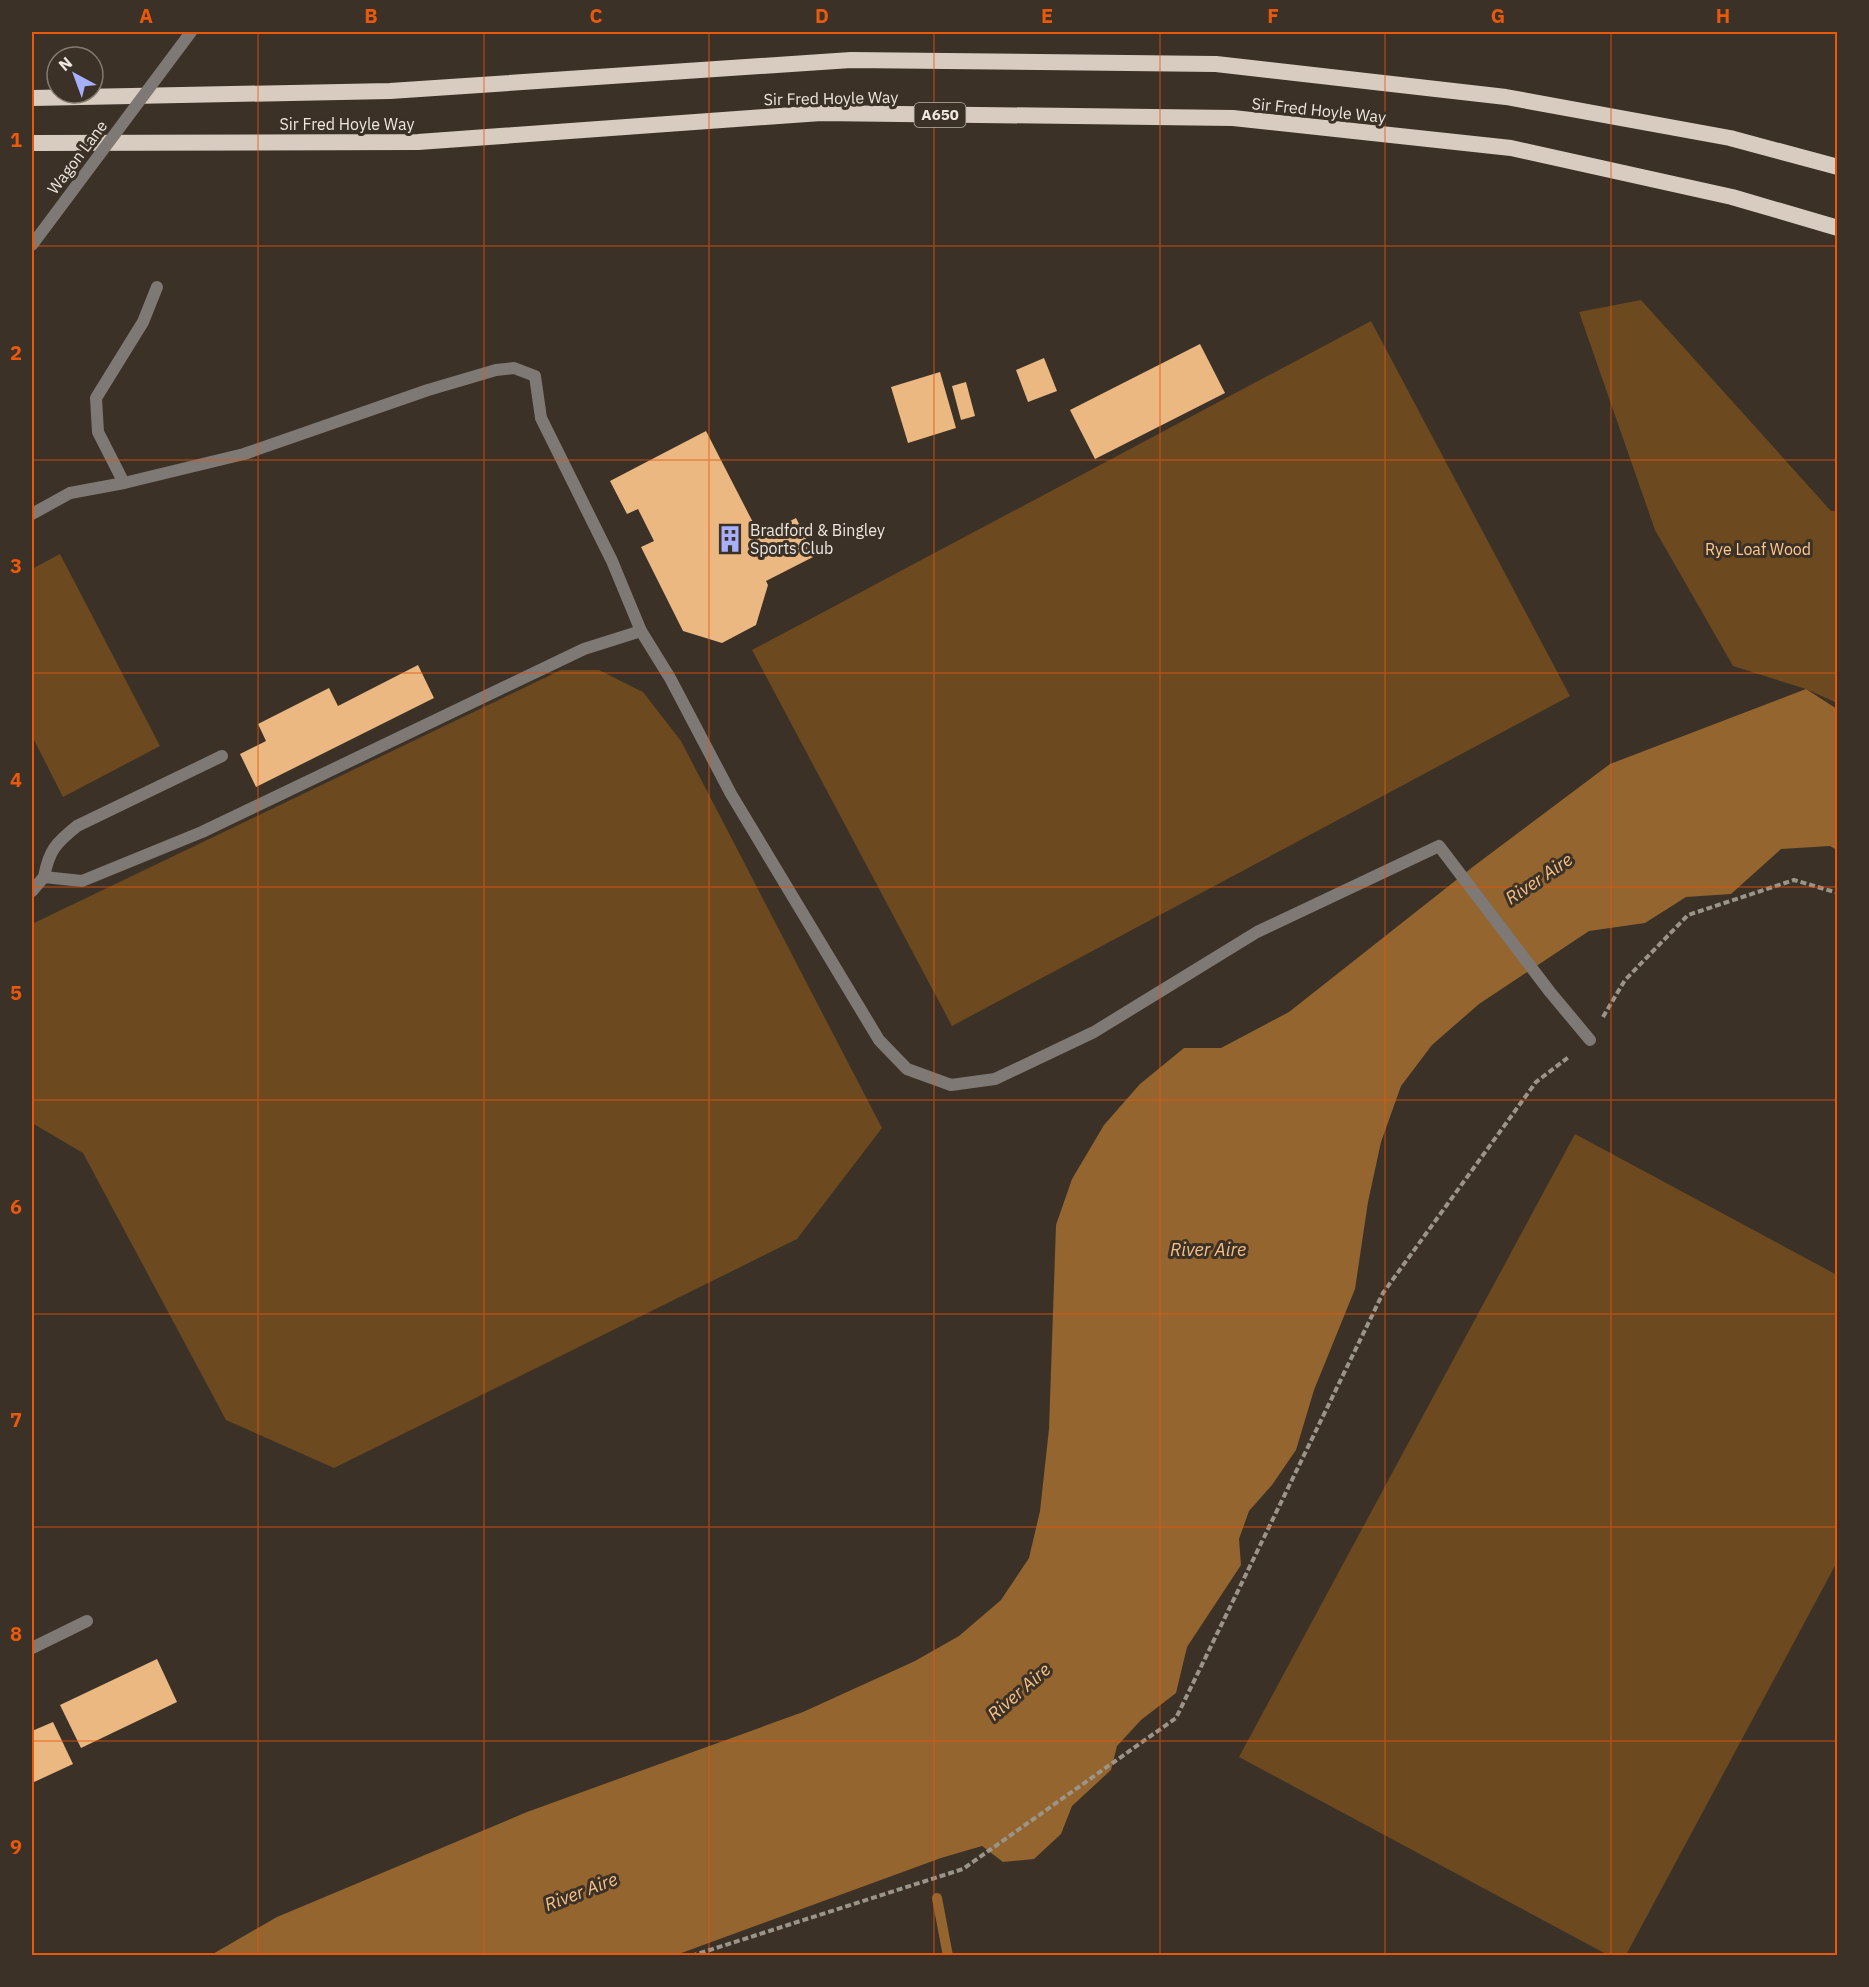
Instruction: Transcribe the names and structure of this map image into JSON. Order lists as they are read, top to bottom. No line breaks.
{"streets":{"highway":["Sir Fred Hoyle Way","A650"],"street":["Wagon Lane"]},"water":["River Aire"],"parks":["Rye Loaf Wood"],"places":{"building":["Bradford & Bingley Sports Club"]},"north":"top left","grid":{"columns":["A","B","C","D","E","F","G","H"],"rows":["1","2","3","4","5","6","7","8","9"]}}
